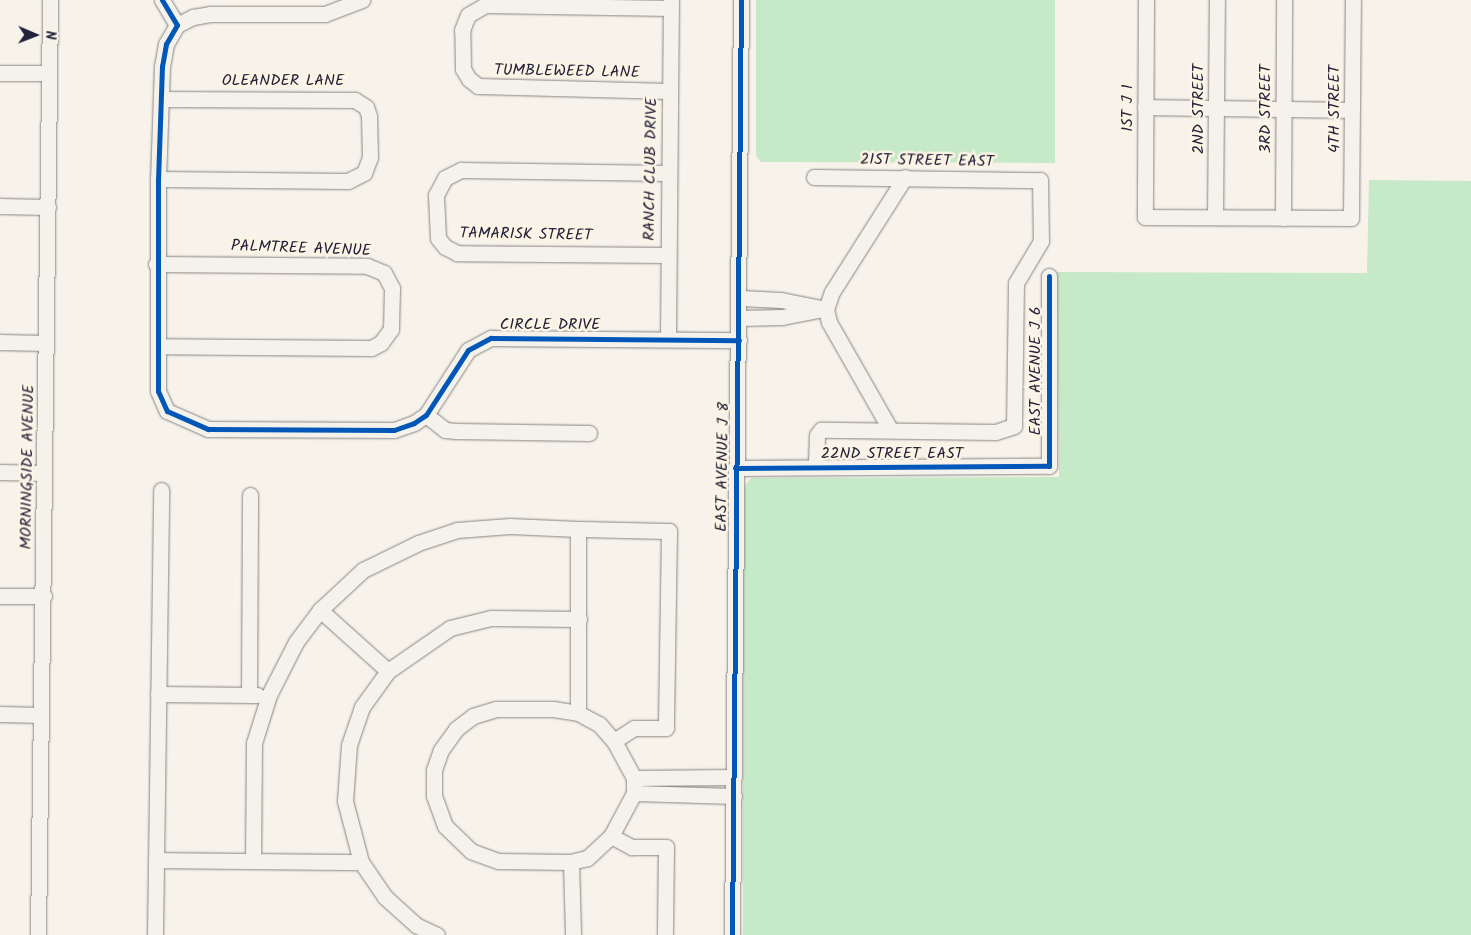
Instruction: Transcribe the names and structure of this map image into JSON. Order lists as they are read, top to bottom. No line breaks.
{"streets":{"street":["TUMBLEWEED LANE","OLEANDER LANE","1ST J 1","2ND STREET","3RD STREET","4TH STREET","21ST STREET EAST","RANCH CLUB DRIVE","TAMARISK STREET","PALMTREE AVENUE","CIRCLE DRIVE","EAST AVENUE J 6","22ND STREET EAST","MORNINGSIDE AVENUE","EAST AVENUE J 8"]},"crossings":[["TUMBLEWEED LANE","RANCH CLUB DRIVE"],["1ST J 1","2ND STREET"],["3RD STREET","4TH STREET"],["RANCH CLUB DRIVE","TAMARISK STREET"],["RANCH CLUB DRIVE","CIRCLE DRIVE"],["PALMTREE AVENUE","CIRCLE DRIVE"],["CIRCLE DRIVE","EAST AVENUE J 8"],["EAST AVENUE J 6","22ND STREET EAST"],["22ND STREET EAST","EAST AVENUE J 8"]],"north":"right"}
